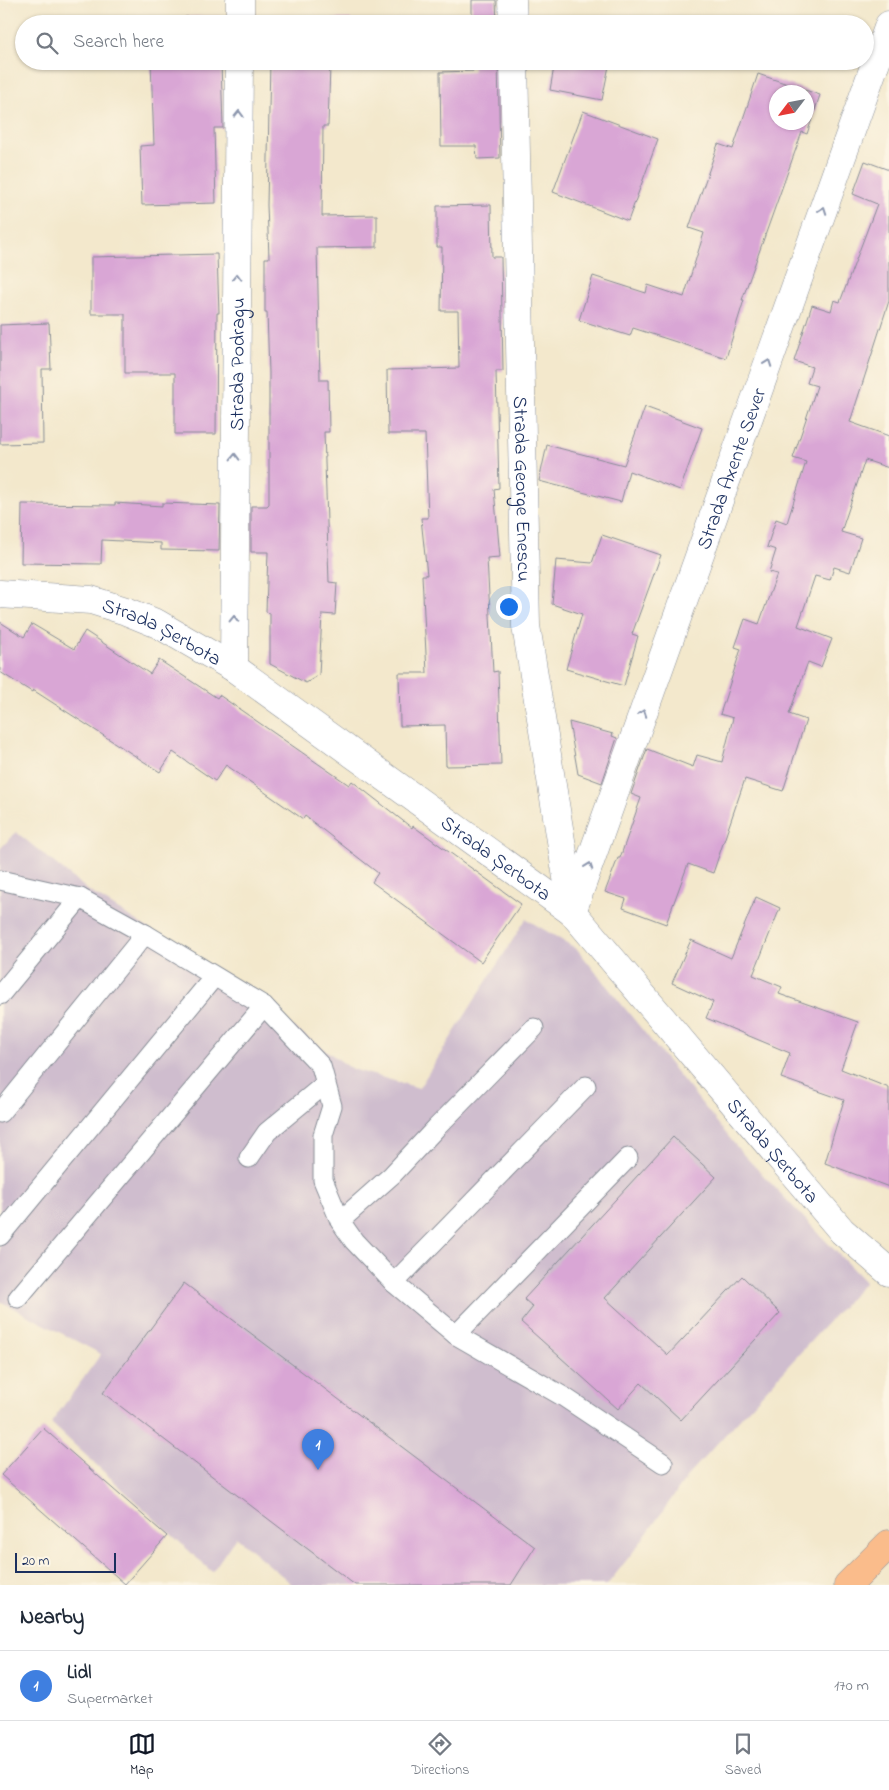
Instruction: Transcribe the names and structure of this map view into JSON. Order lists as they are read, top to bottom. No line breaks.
{"streets":{"street":["Strada Podragu","Strada Axente Sever","Strada George Enescu","Strada Șerbota"]},"crossings":[["Strada Podragu","Strada Șerbota"],["Strada Axente Sever","Strada George Enescu"],["Strada Axente Sever","Strada Șerbota"],["Strada George Enescu","Strada Șerbota"]],"one_way":["Strada Podragu","Strada Axente Sever"],"scale_bar":"20 m","north":"bottom left","page":{"search":"Search here","pins":"1","scale":"20 m","heading":"Nearby","list":[{"mark":"1","name":"Lidl","note":"Supermarket","value":"170 m"}],"nav":["Map","Directions","Saved"]}}
